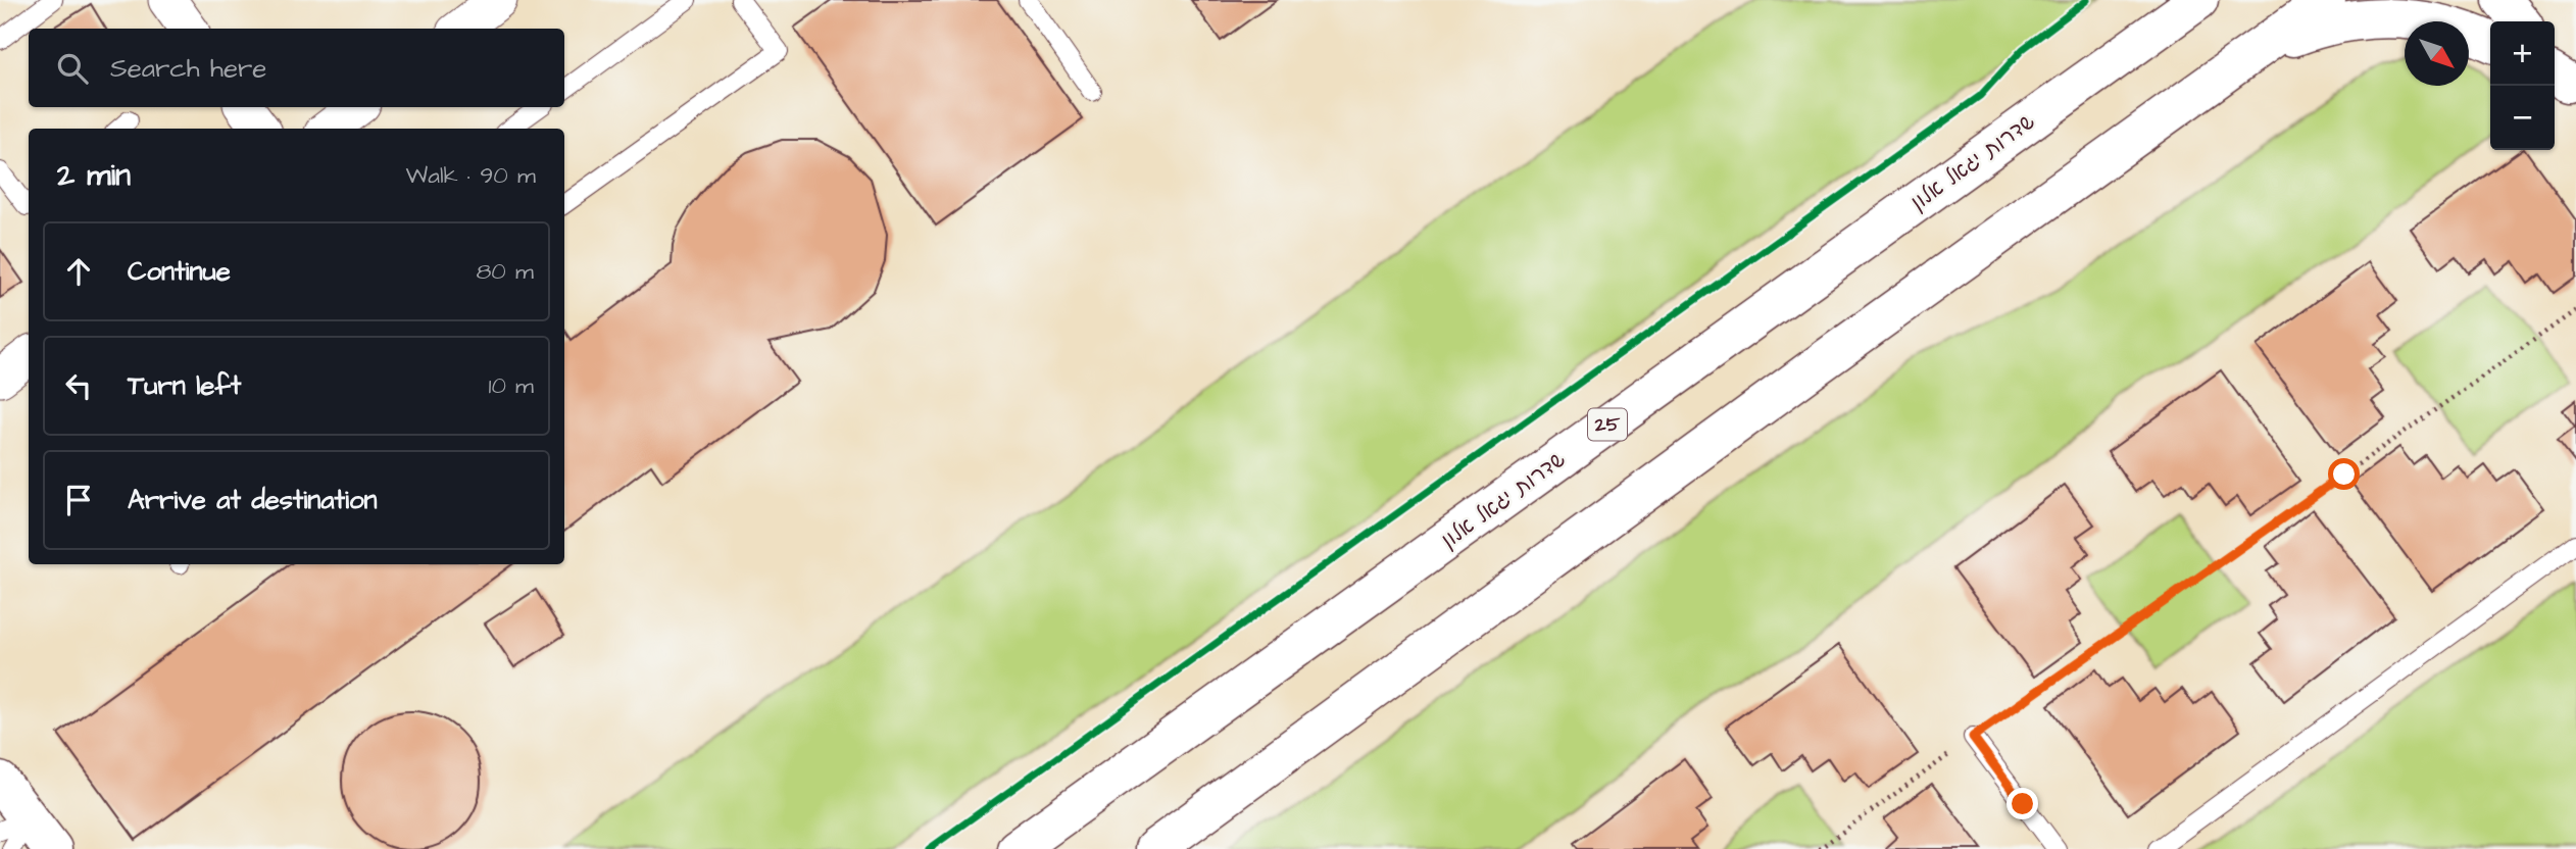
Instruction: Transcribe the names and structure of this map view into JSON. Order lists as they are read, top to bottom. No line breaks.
{"streets":{"main road":["שדרות יגאל אלון","25"]},"north":"bottom right","page":{"map_buttons":["+","−"],"search":"Search here","heading":["2 min","Walk · 90 m"],"list":[["Continue","80 m"],["Turn left","10 m"],"Arrive at destination"]}}
